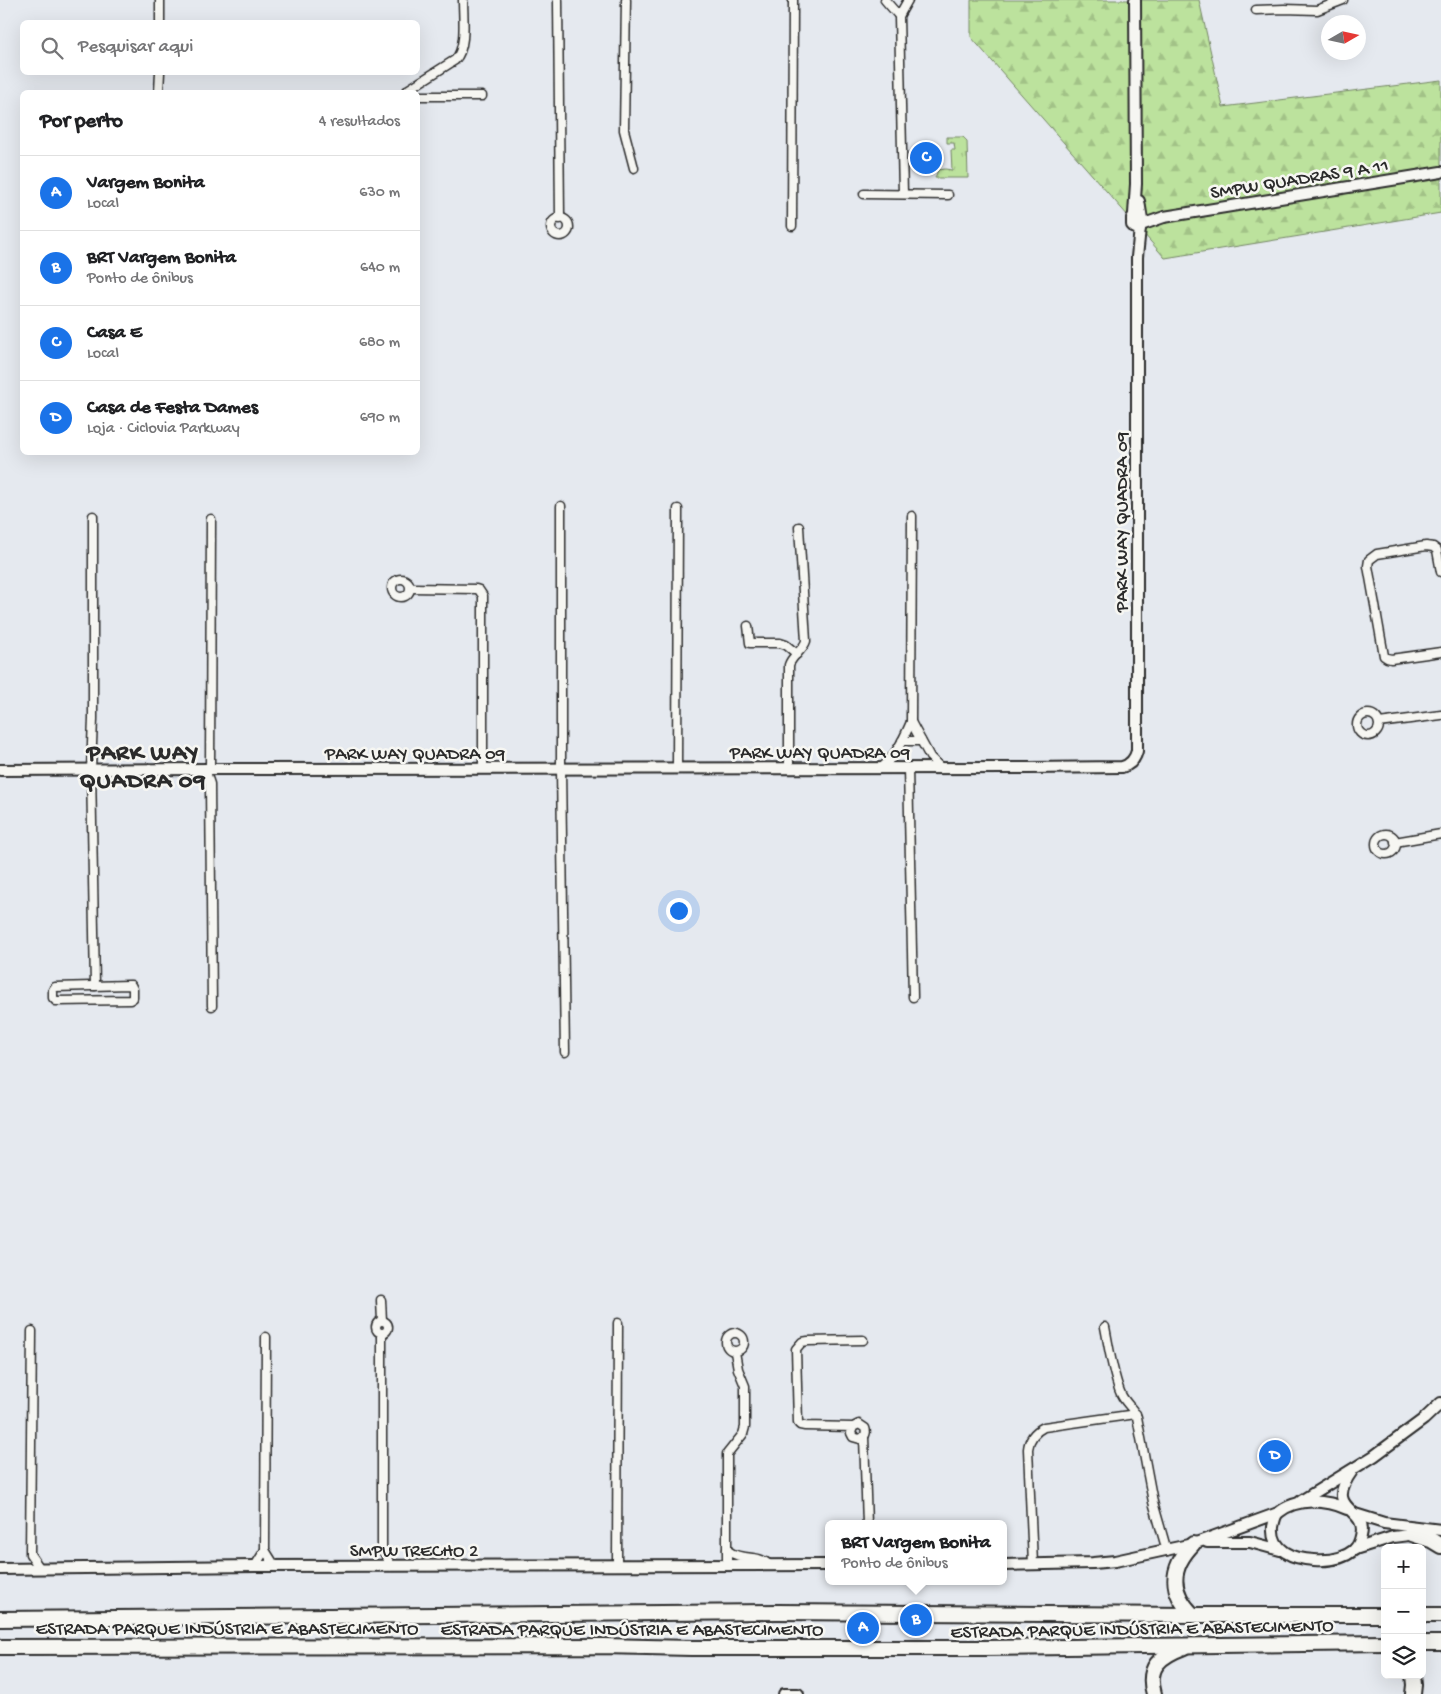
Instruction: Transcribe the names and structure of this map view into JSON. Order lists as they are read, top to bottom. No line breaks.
{"streets":{"highway":["ESTRADA PARQUE INDÚSTRIA E ABASTECIMENTO"],"street":["SMPW QUADRAS 9 A 11","PARK WAY QUADRA 09","SMPW TRECHO 2"]},"crossings":[["SMPW QUADRAS 9 A 11","PARK WAY QUADRA 09"]],"districts":["PARK WAY QUADRA 09"],"north":"right","page":{"search":"Pesquisar aqui","heading":["Por perto","4 resultados"],"pins":["C","D","B","A"],"list":[{"mark":"A","name":"Vargem Bonita","note":"Local","value":"630 m"},{"mark":"B","name":"BRT Vargem Bonita","note":"Ponto de ônibus","value":"640 m"},{"mark":"C","name":"Casa E","note":"Local","value":"680 m"},{"mark":"D","name":"Casa de Festa Dames","note":"Loja · Ciclovia Parkway","value":"690 m"}],"popup":["BRT Vargem Bonita","Ponto de ônibus"],"map_buttons":["+","−"]}}
